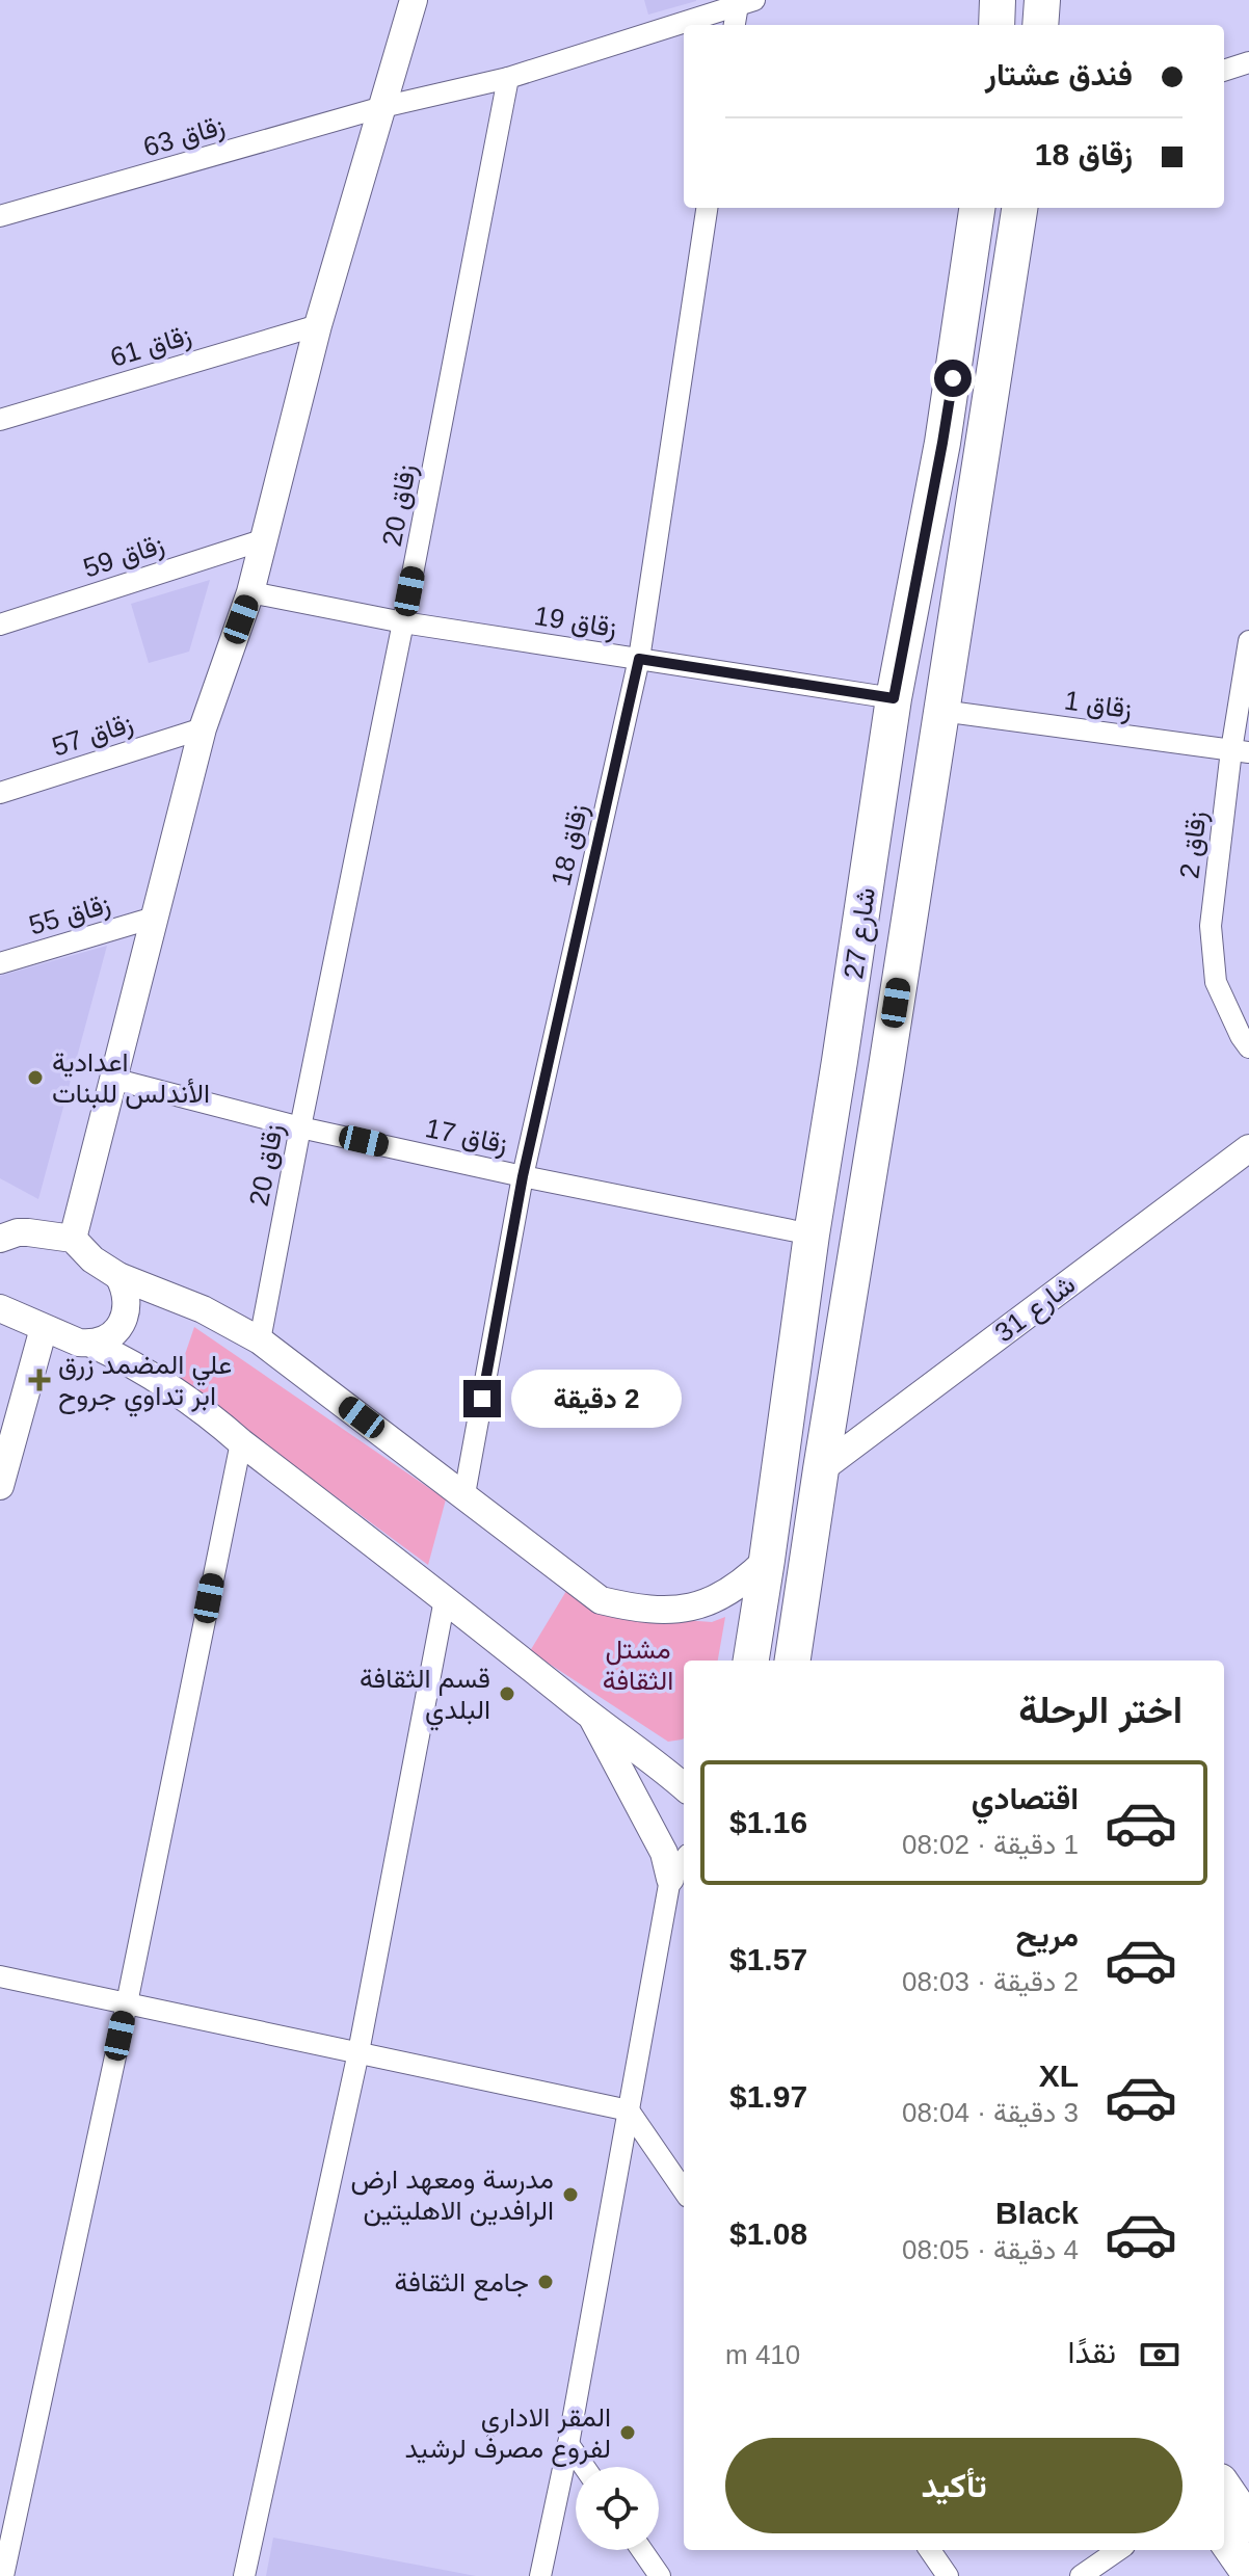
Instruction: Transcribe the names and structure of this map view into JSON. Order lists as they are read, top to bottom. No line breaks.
{"streets":{"main road":["شارع 27"],"street":["زقاق 63","زقاق 61","زقاق 20","زقاق 59","زقاق 19","زقاق 1","زقاق 57","زقاق 18","زقاق 2","زقاق 55","زقاق 17","شارع 31"]},"crossings":[["زقاق 63","زقاق 20"],["زقاق 20","زقاق 19"],["زقاق 20","زقاق 17"],["زقاق 19","زقاق 18"],["زقاق 19","شارع 27"],["زقاق 1","زقاق 2"],["زقاق 1","شارع 27"],["زقاق 18","زقاق 17"],["شارع 27","زقاق 17"],["شارع 27","شارع 31"]],"parks":["مشتل الثقافة"],"places":{"other":["اعدادية الأندلس للبنات","قسم الثقافة البلدي","مدرسة ومعهد ارض الرافدين الاهليتين","جامع الثقافة","المقر الاداري لفروع مصرف لرشيد"],"health":["علي المضمد زرق ابر تداوي جروح"]},"page":{"banner":["فندق عشتار","زقاق 18"],"bubble":"2 دقيقة","heading":"اختر الرحلة","list":[{"name":"اقتصادي","note":"1 دقيقة · 08:02","value":"$1.16"},{"name":"مريح","note":"2 دقيقة · 08:03","value":"$1.57"},{"name":"XL","note":"3 دقيقة · 08:04","value":"$1.97"},{"name":"Black","note":"4 دقيقة · 08:05","value":"$1.08"}],"pay":["نقدًا","410 m"],"buttons":"تأكيد"}}
